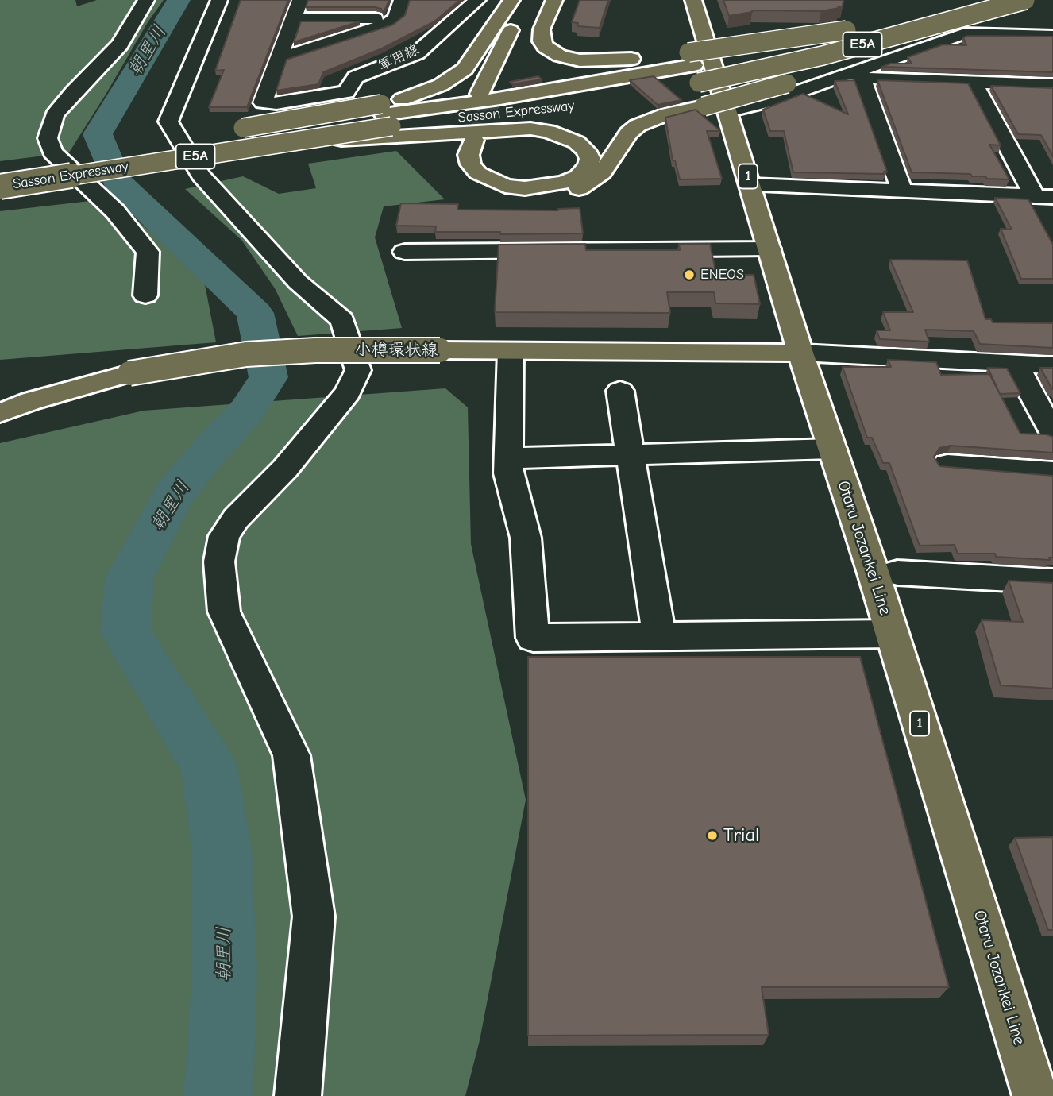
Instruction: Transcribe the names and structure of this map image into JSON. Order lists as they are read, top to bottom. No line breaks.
{"streets":{"main road":["E5A","Sasson Expressway","1","小樽環状線","Otaru Jozankei Line"],"street":["軍用線"]},"crossings":[["小樽環状線","Otaru Jozankei Line"]],"water":["朝里川"],"places":["ENEOS","Trial"]}
